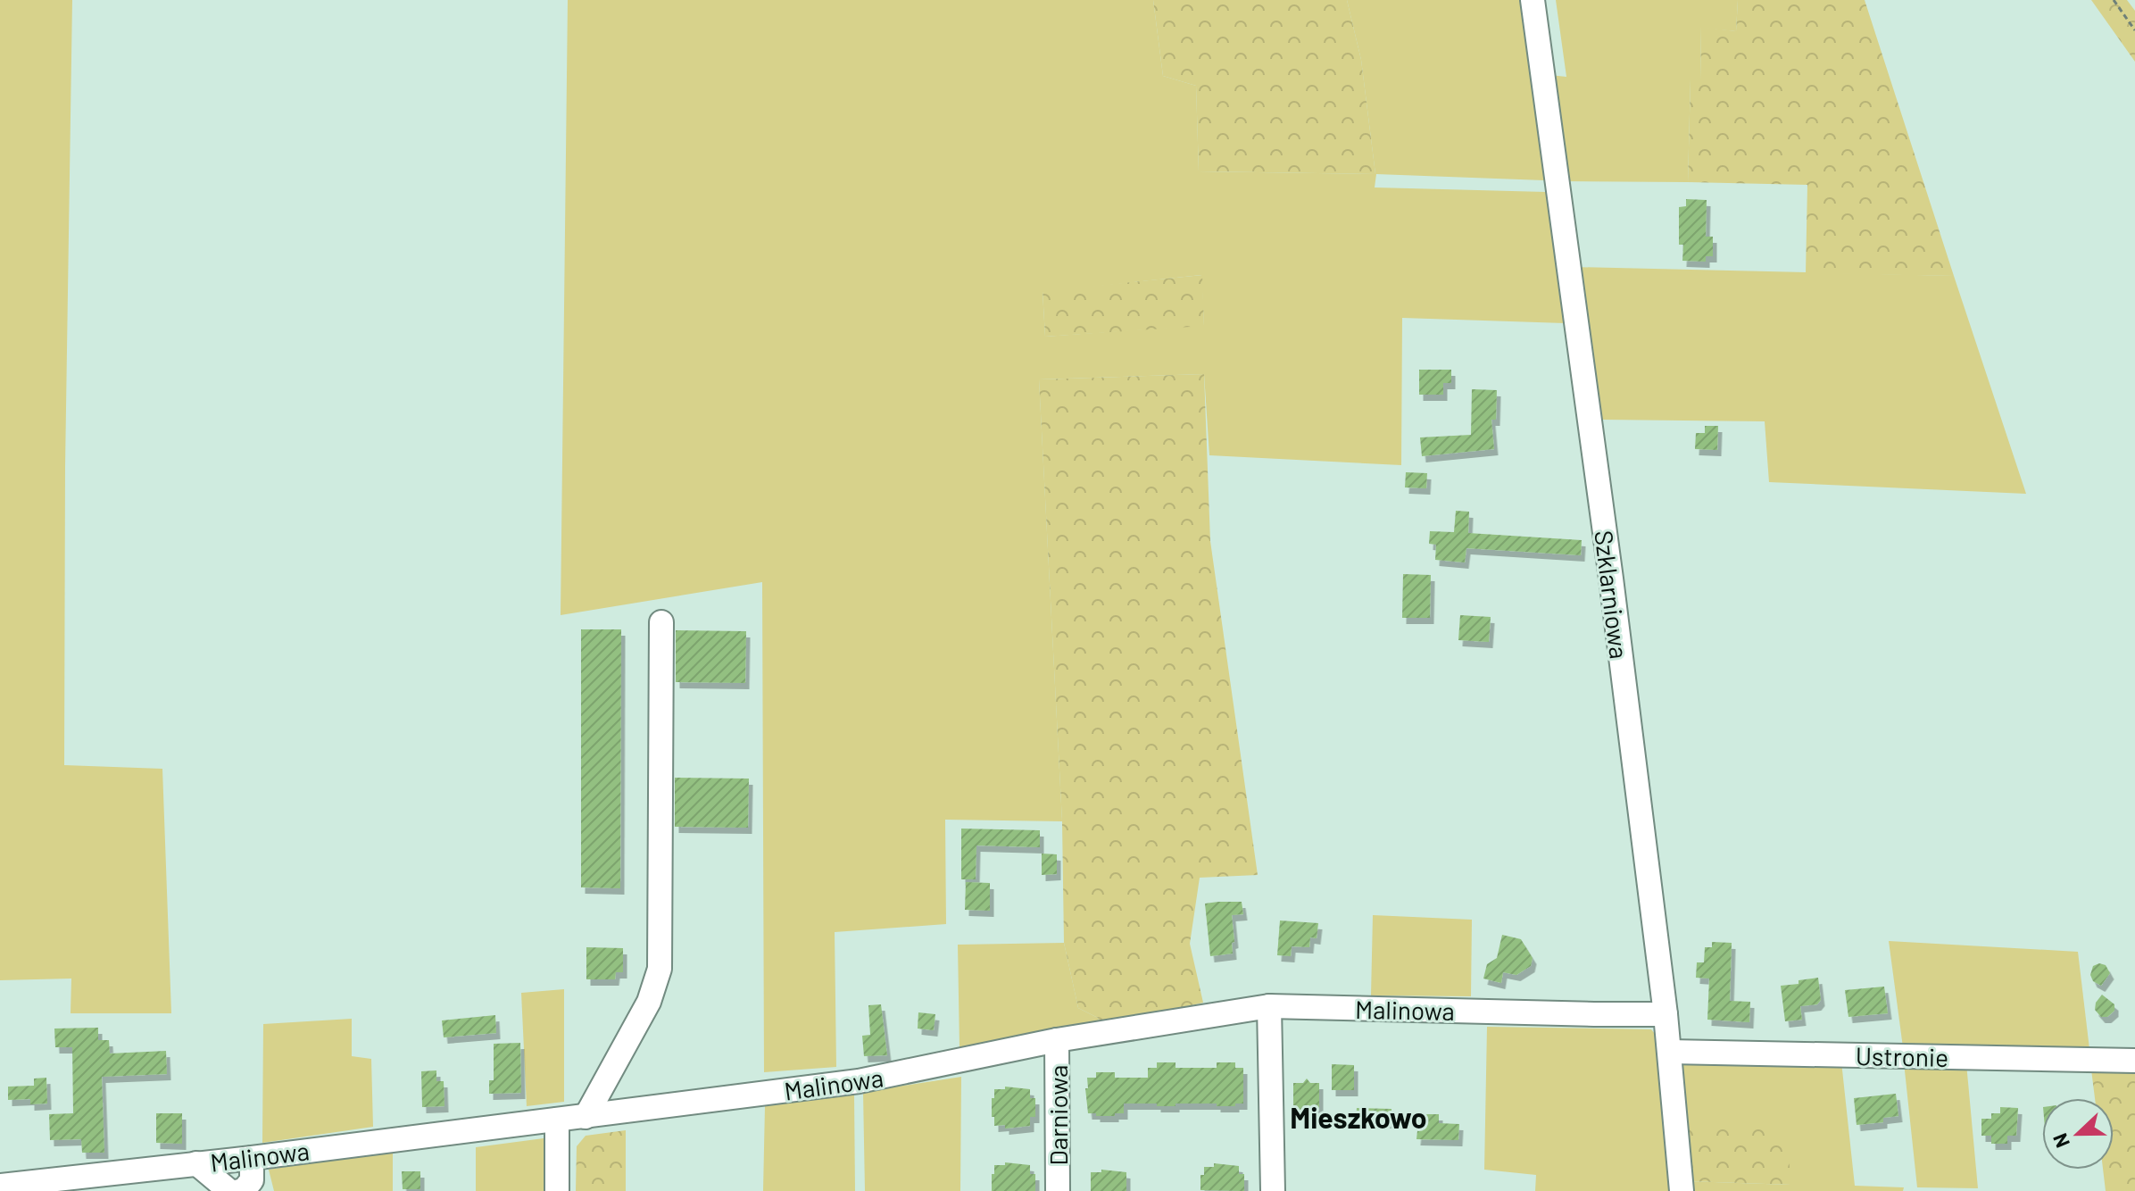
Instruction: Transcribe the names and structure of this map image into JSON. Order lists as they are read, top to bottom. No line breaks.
{"streets":{"street":["Szklarniowa","Malinowa","Ustronie","Darniowa"]},"crossings":[["Szklarniowa","Malinowa"],["Szklarniowa","Ustronie"],["Malinowa","Darniowa"]],"districts":["Mieszkowo"],"north":"left"}
